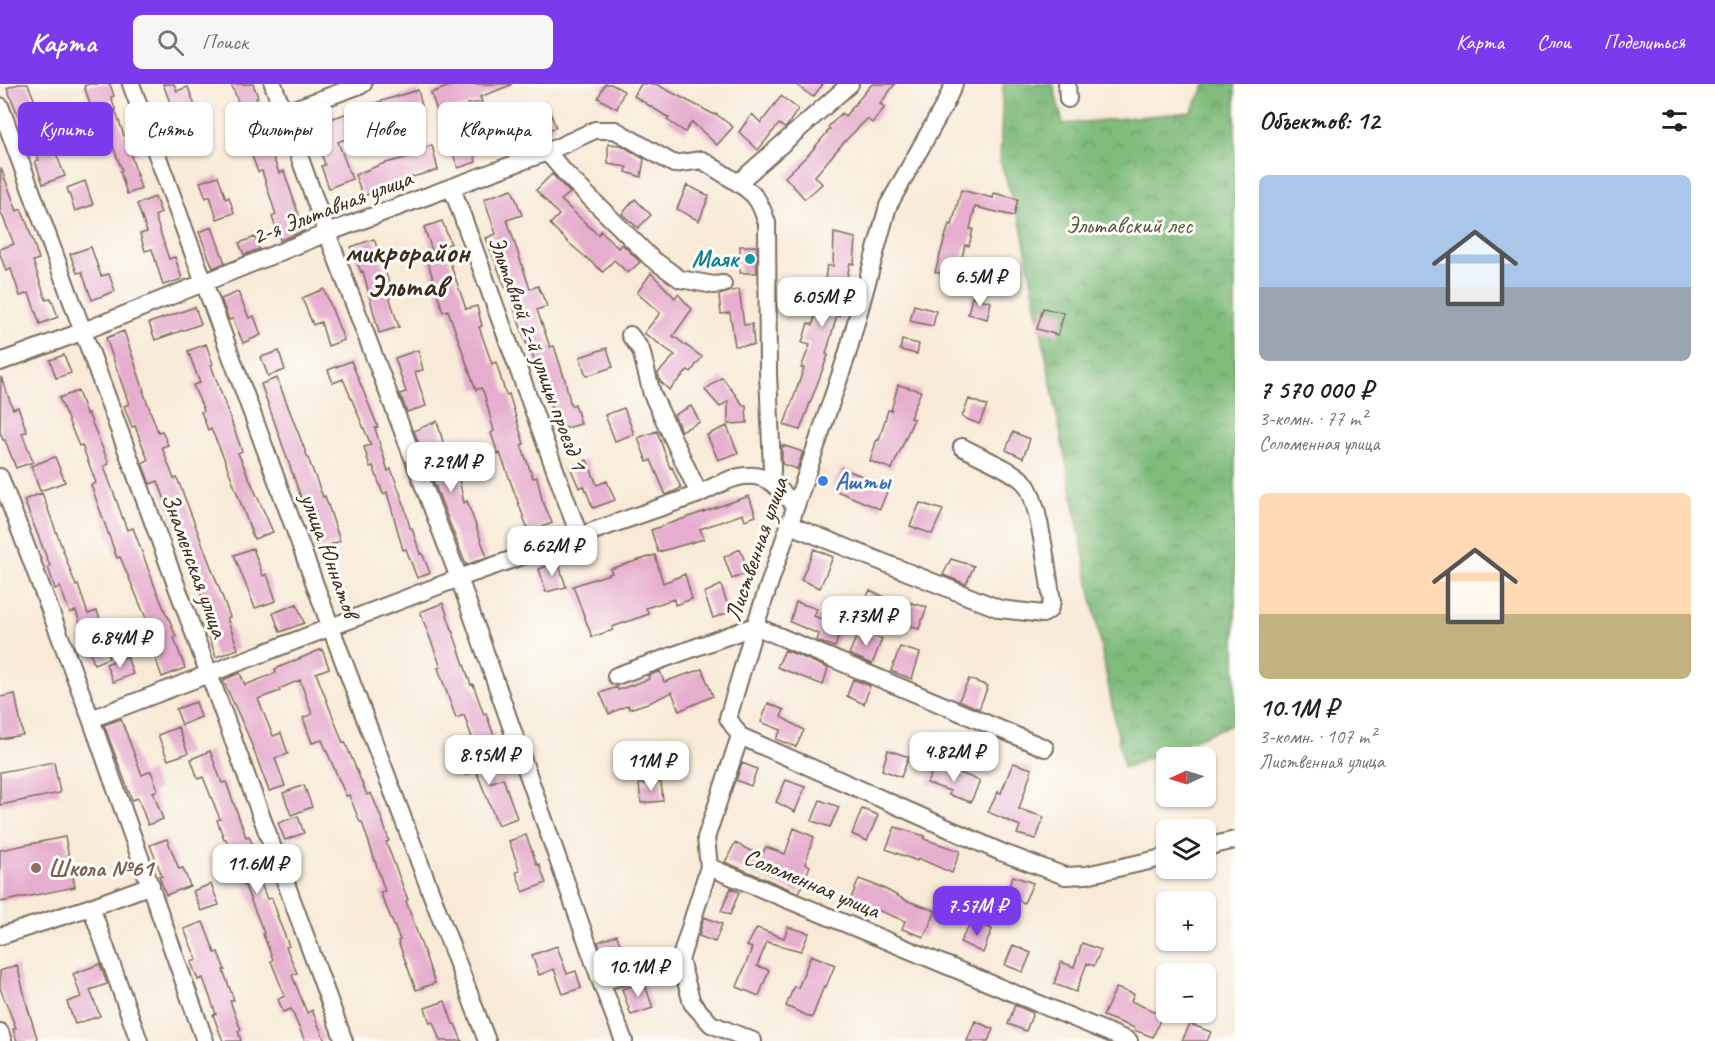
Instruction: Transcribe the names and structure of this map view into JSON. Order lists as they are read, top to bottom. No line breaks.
{"streets":{"street":["2-я Эльтавная улица","Эльтавной 2-й улицы проезд 1","Лиственная улица","улица Юннатов","Знаменская улица","Соломенная улица"]},"crossings":[["2-я Эльтавная улица","Эльтавной 2-й улицы проезд 1"],["2-я Эльтавная улица","улица Юннатов"],["2-я Эльтавная улица","Знаменская улица"]],"districts":["микрорайон Эльтав"],"parks":["Эльтавский лес"],"places":["Маяк","Ашты","Школа №61"],"north":"left","page":{"header":"Карта","search":"Поиск","nav":["Карта","Слои","Поделиться"],"heading":"Объектов: 12","chip":["Купить","Снять","Фильтры","Новое","Квартира"],"list":[{"name":"7 570 000 ₽","note":"3-комн. · 77 m² · Соломенная улица"},{"name":"10.1M ₽","note":"3-комн. · 107 m² · Лиственная улица"}],"price":["6.5M ₽","6.05M ₽","7.29M ₽","6.62M ₽","7.73M ₽","6.84M ₽","4.82M ₽","8.95M ₽","11M ₽","11.6M ₽","7.57M ₽","10.1M ₽"],"map_buttons":["+","−"]}}
